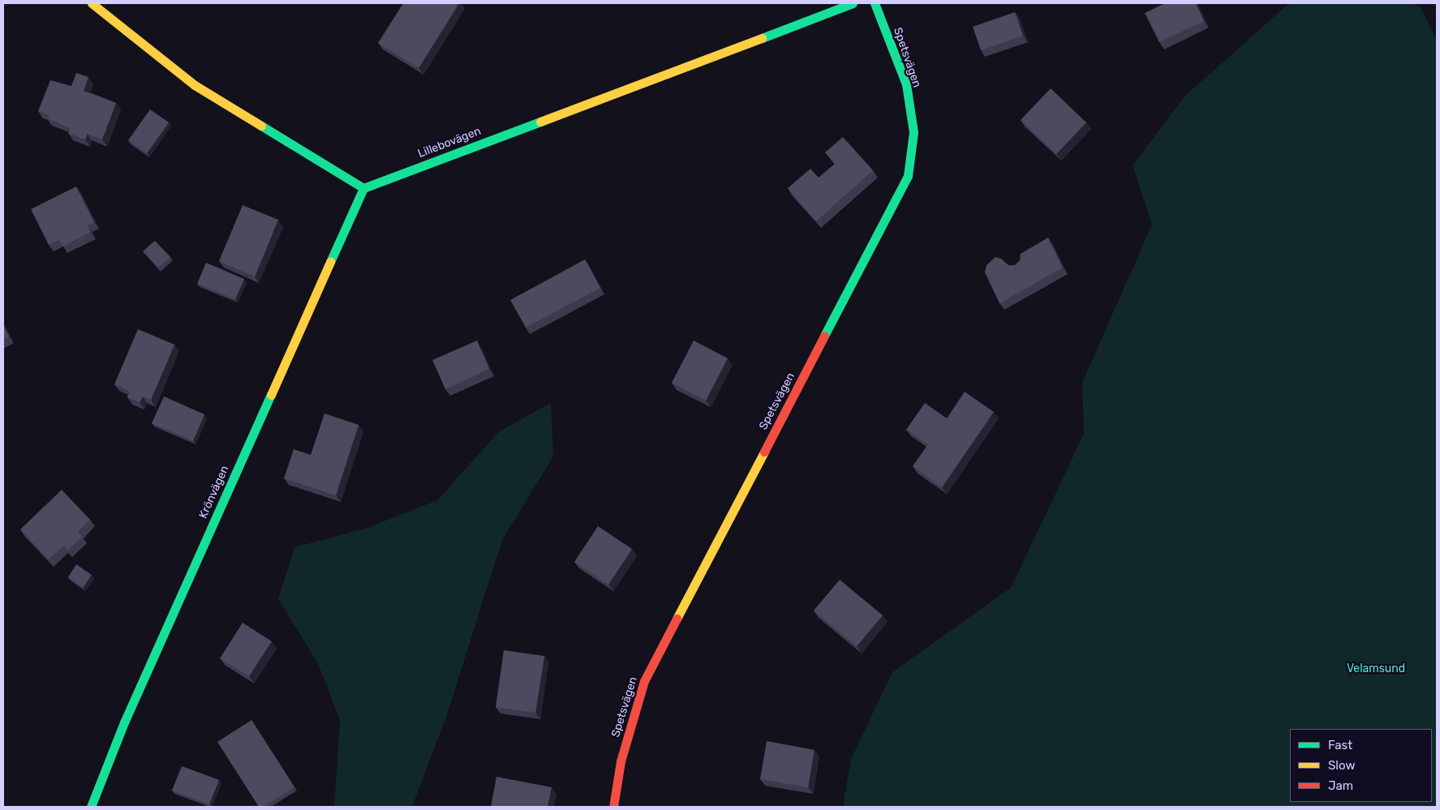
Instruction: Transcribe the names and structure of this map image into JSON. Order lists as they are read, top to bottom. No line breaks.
{"streets":{"street":["Spetsvägen","Lillebovägen","Krönvägen"]},"crossings":[["Lillebovägen","Krönvägen"]],"parks":["Velamsund"],"legend":["Fast","Slow","Jam"]}
